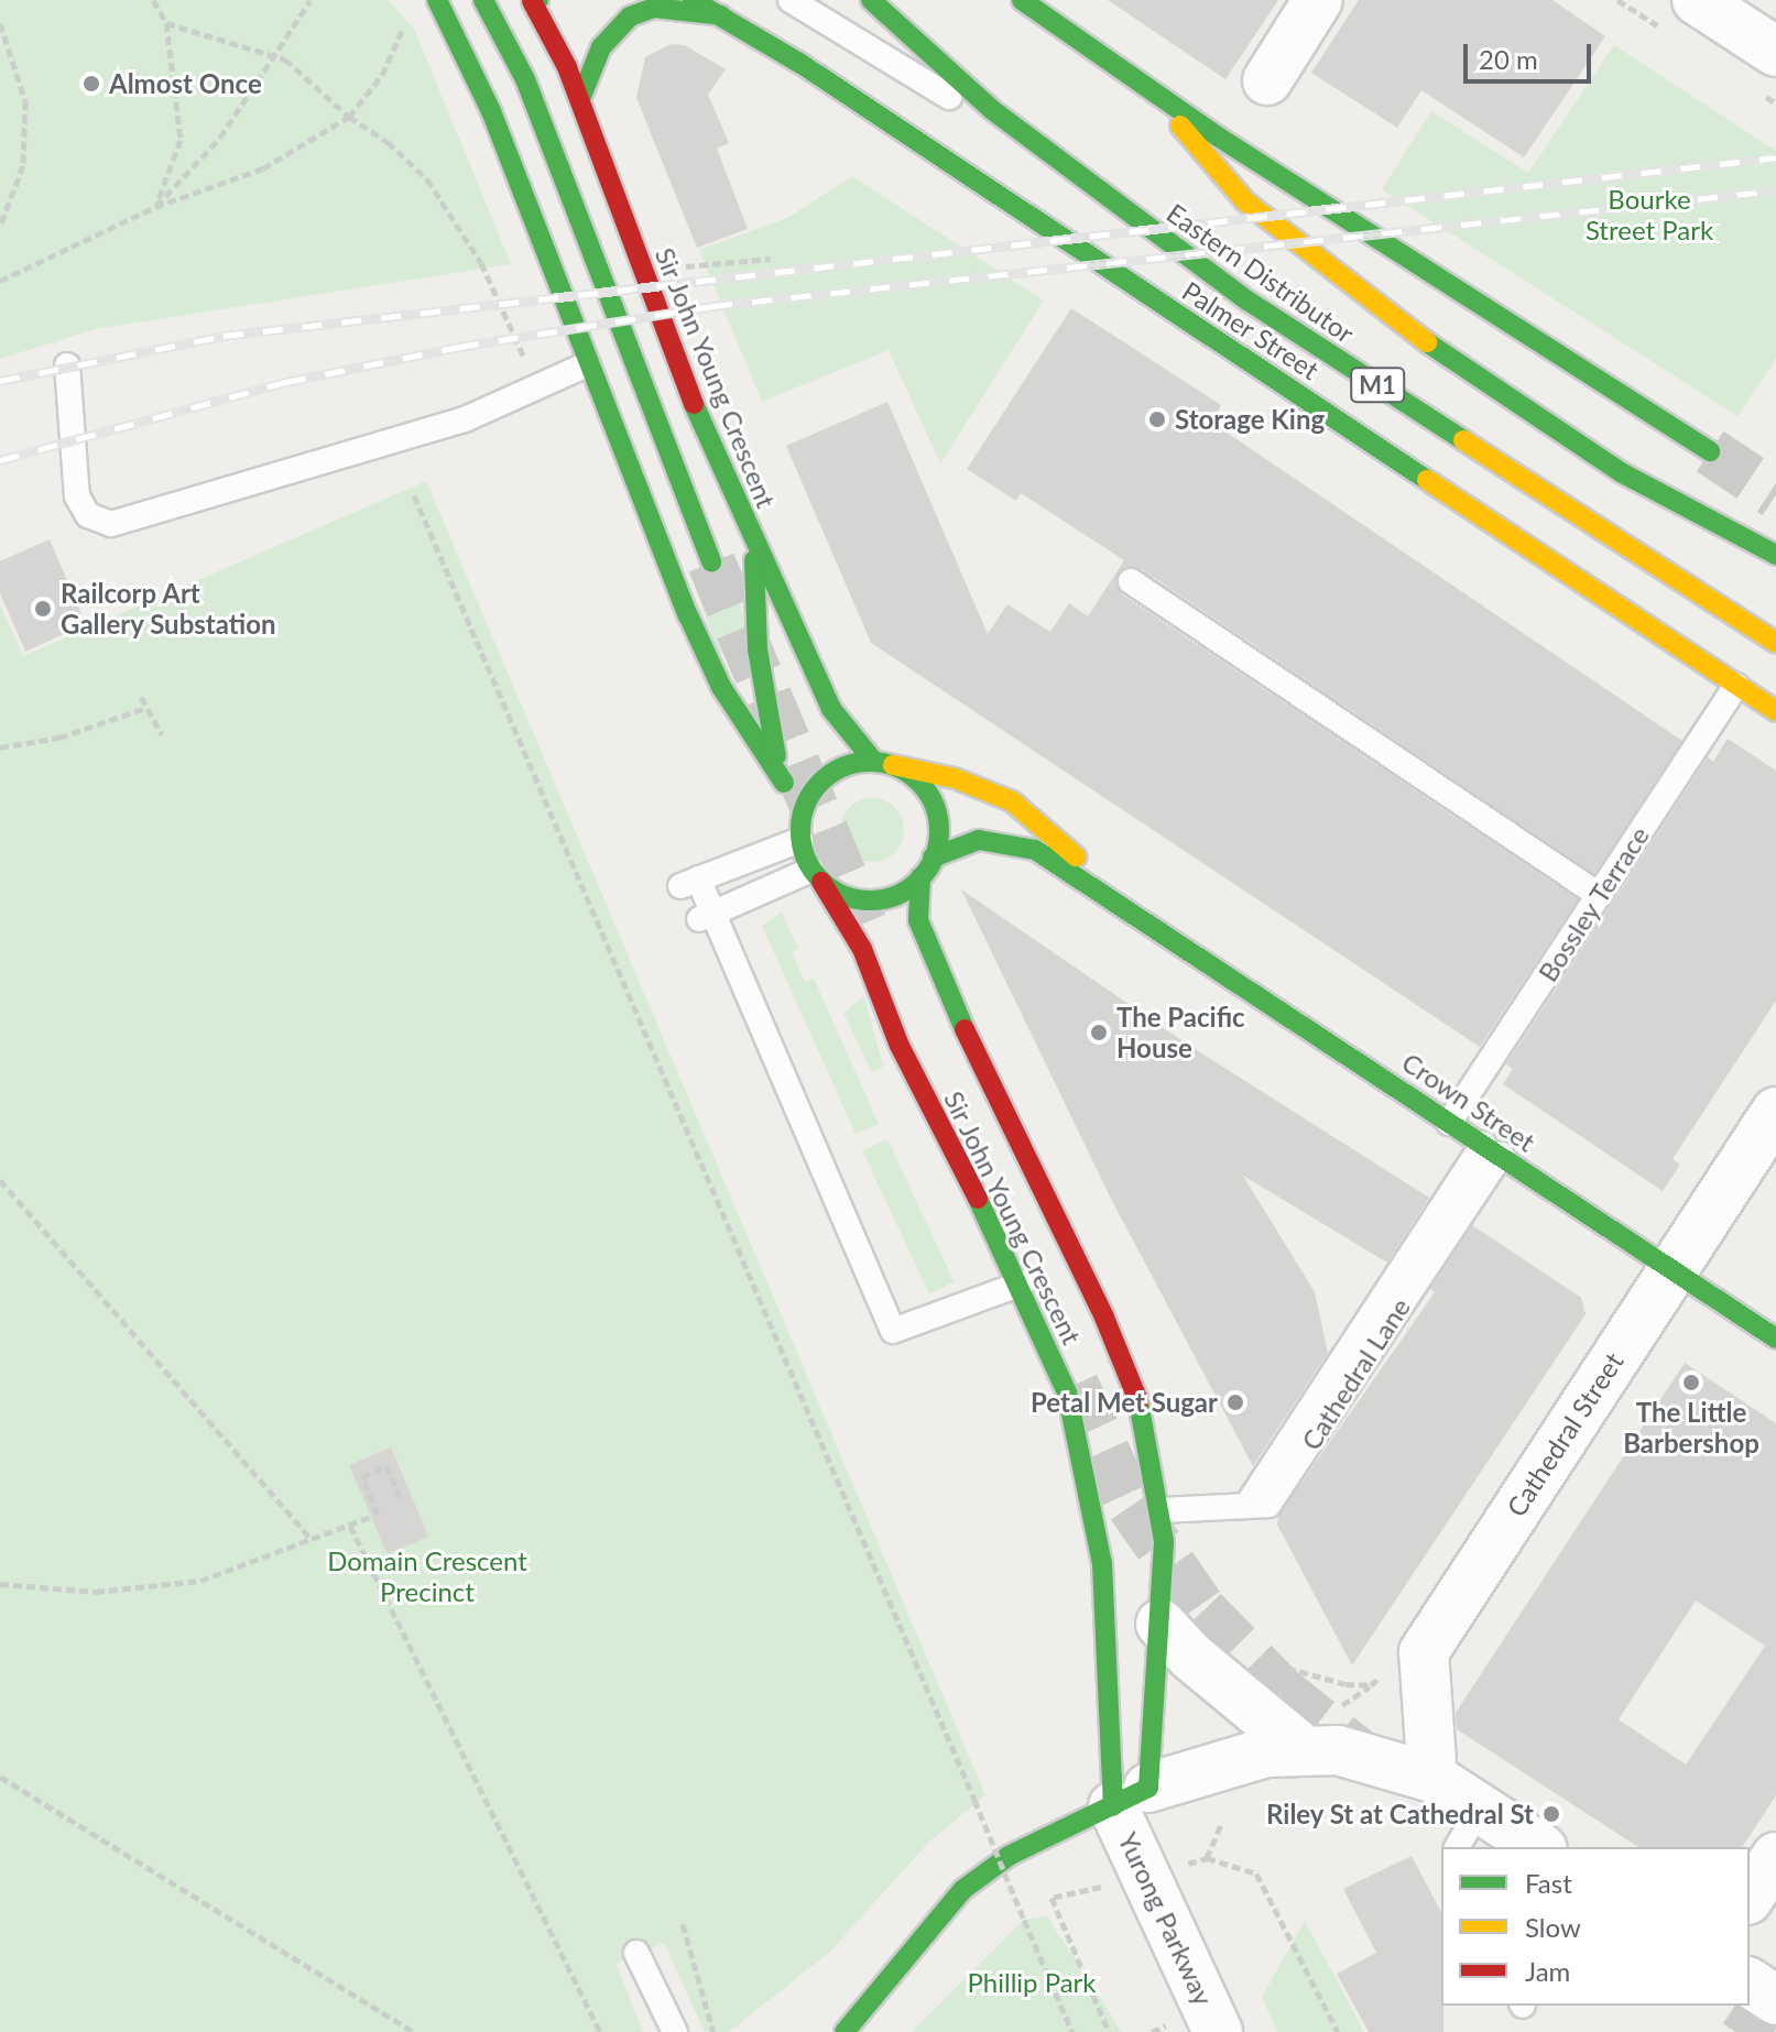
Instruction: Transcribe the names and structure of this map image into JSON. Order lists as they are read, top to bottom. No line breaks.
{"streets":{"main road":["Eastern Distributor","Palmer Street","Sir John Young Crescent","M1","Crown Street"],"street":["Cathedral Street","Yurong Parkway"],"lane":["Bossley Terrace"]},"crossings":[["Palmer Street","Bossley Terrace"],["Sir John Young Crescent","Crown Street"],["Sir John Young Crescent","Yurong Parkway"],["Bossley Terrace","Crown Street"],["Crown Street","Cathedral Street"]],"parks":["Bourke Street Park","Domain Crescent Precinct","Phillip Park"],"places":["Almost Once","Storage King","Railcorp Art Gallery Substation","The Pacific House","The Little Barbershop","Petal Met Sugar","Riley St at Cathedral St"],"legend":["Fast","Slow","Jam"],"scale_bar":"20 m"}
